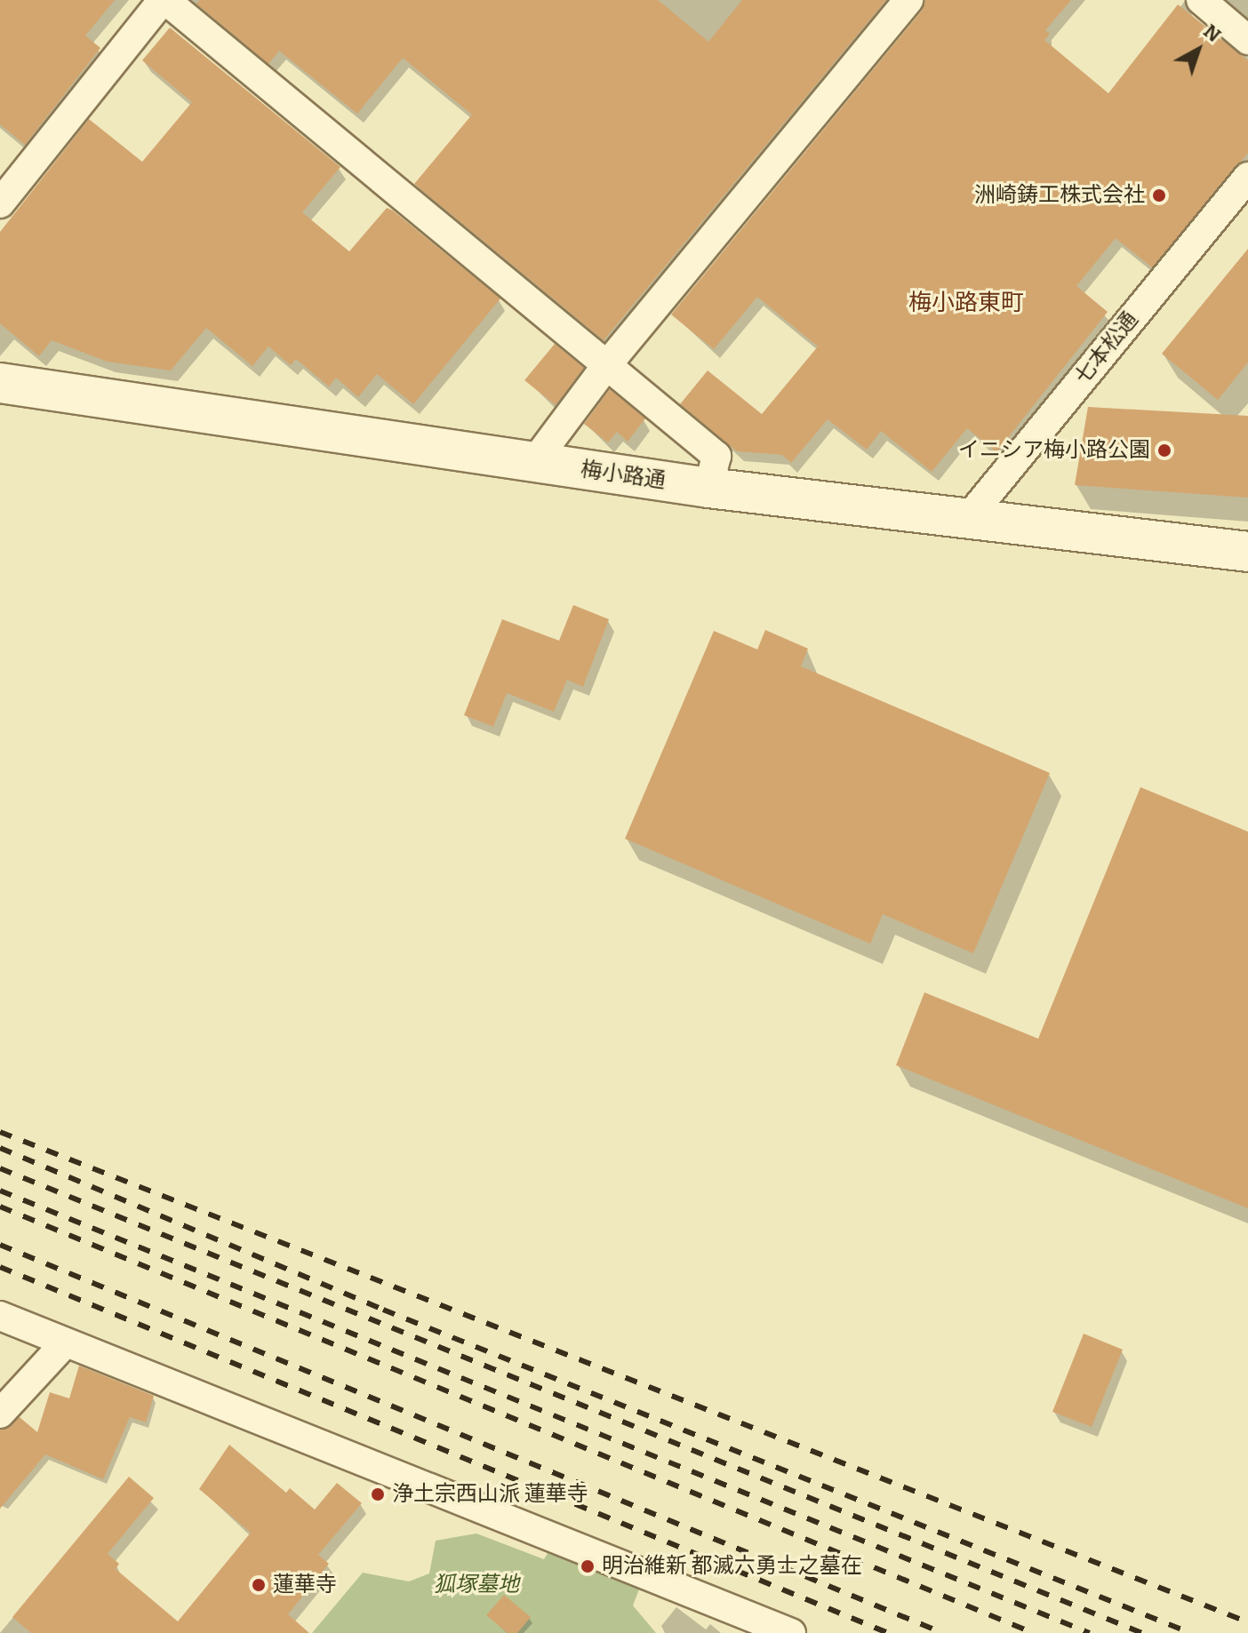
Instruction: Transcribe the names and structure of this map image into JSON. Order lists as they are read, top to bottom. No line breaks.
{"streets":{"street":["七本松通","梅小路通"]},"crossings":[["七本松通","梅小路通"]],"districts":["梅小路東町"],"parks":["狐塚墓地"],"places":["洲崎鋳工株式会社","イニシア梅小路公園","浄土宗西山派 蓮華寺","明治維新 都滅六勇士之墓在","蓮華寺"],"north":"top right"}
